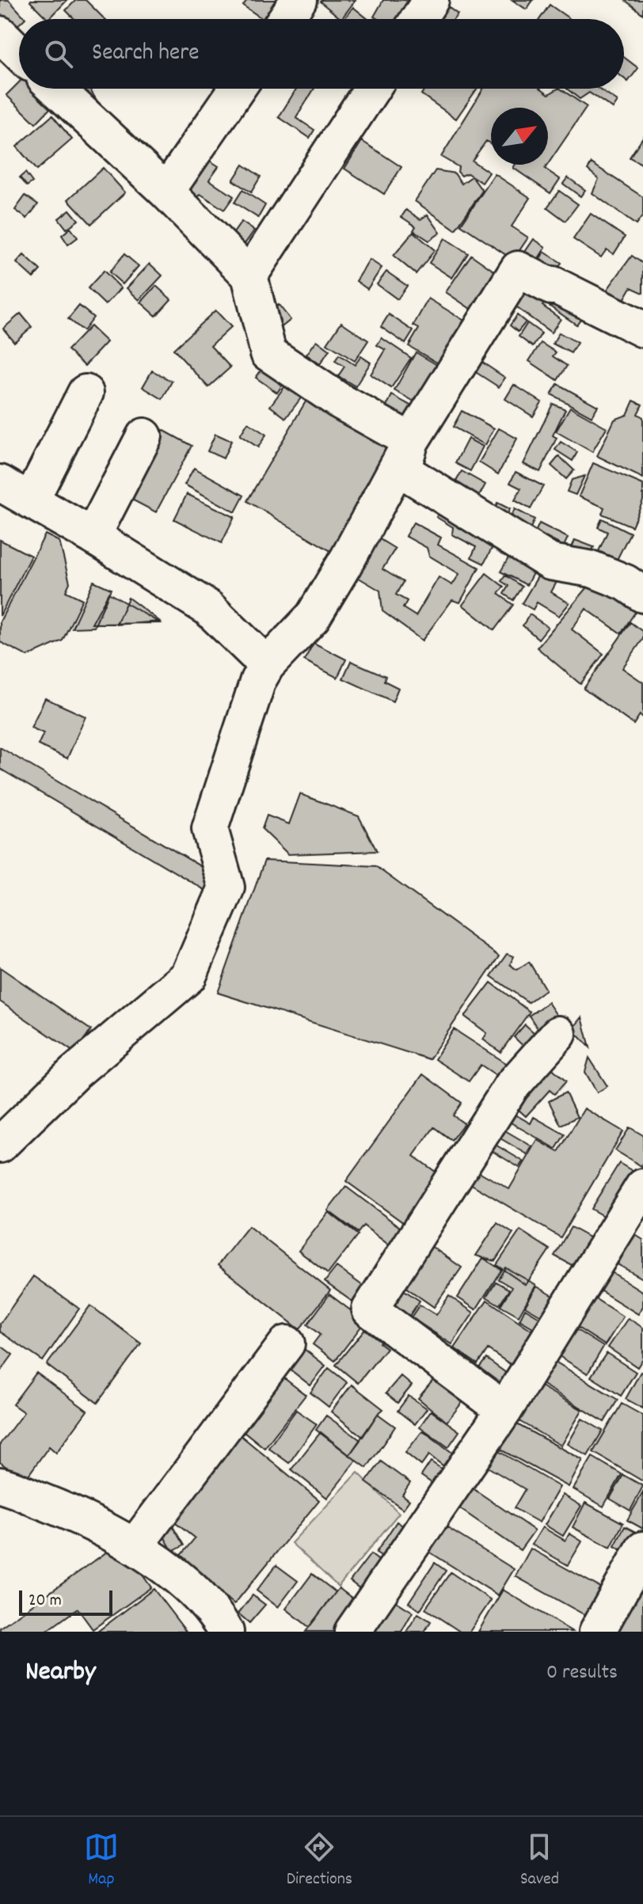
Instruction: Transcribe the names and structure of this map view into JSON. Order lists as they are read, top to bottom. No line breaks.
{"scale_bar":"20 m","north":"top right","page":{"search":"Search here","scale":"20 m","heading":["Nearby","0 results"],"nav":["Map","Directions","Saved"]}}
